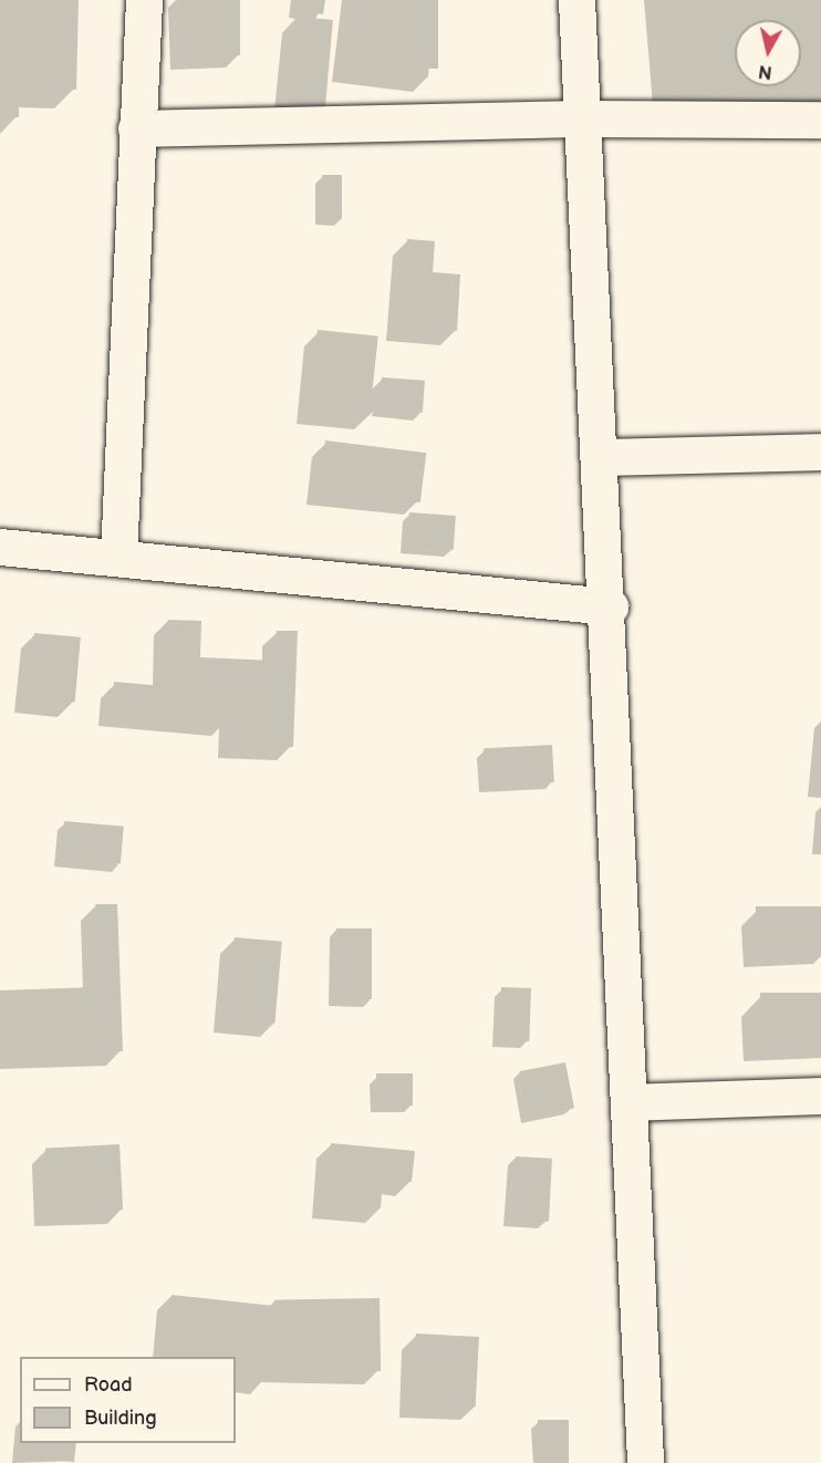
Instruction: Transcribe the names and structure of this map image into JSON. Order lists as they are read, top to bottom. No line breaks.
{"legend":["Road","Building"],"north":"bottom"}
